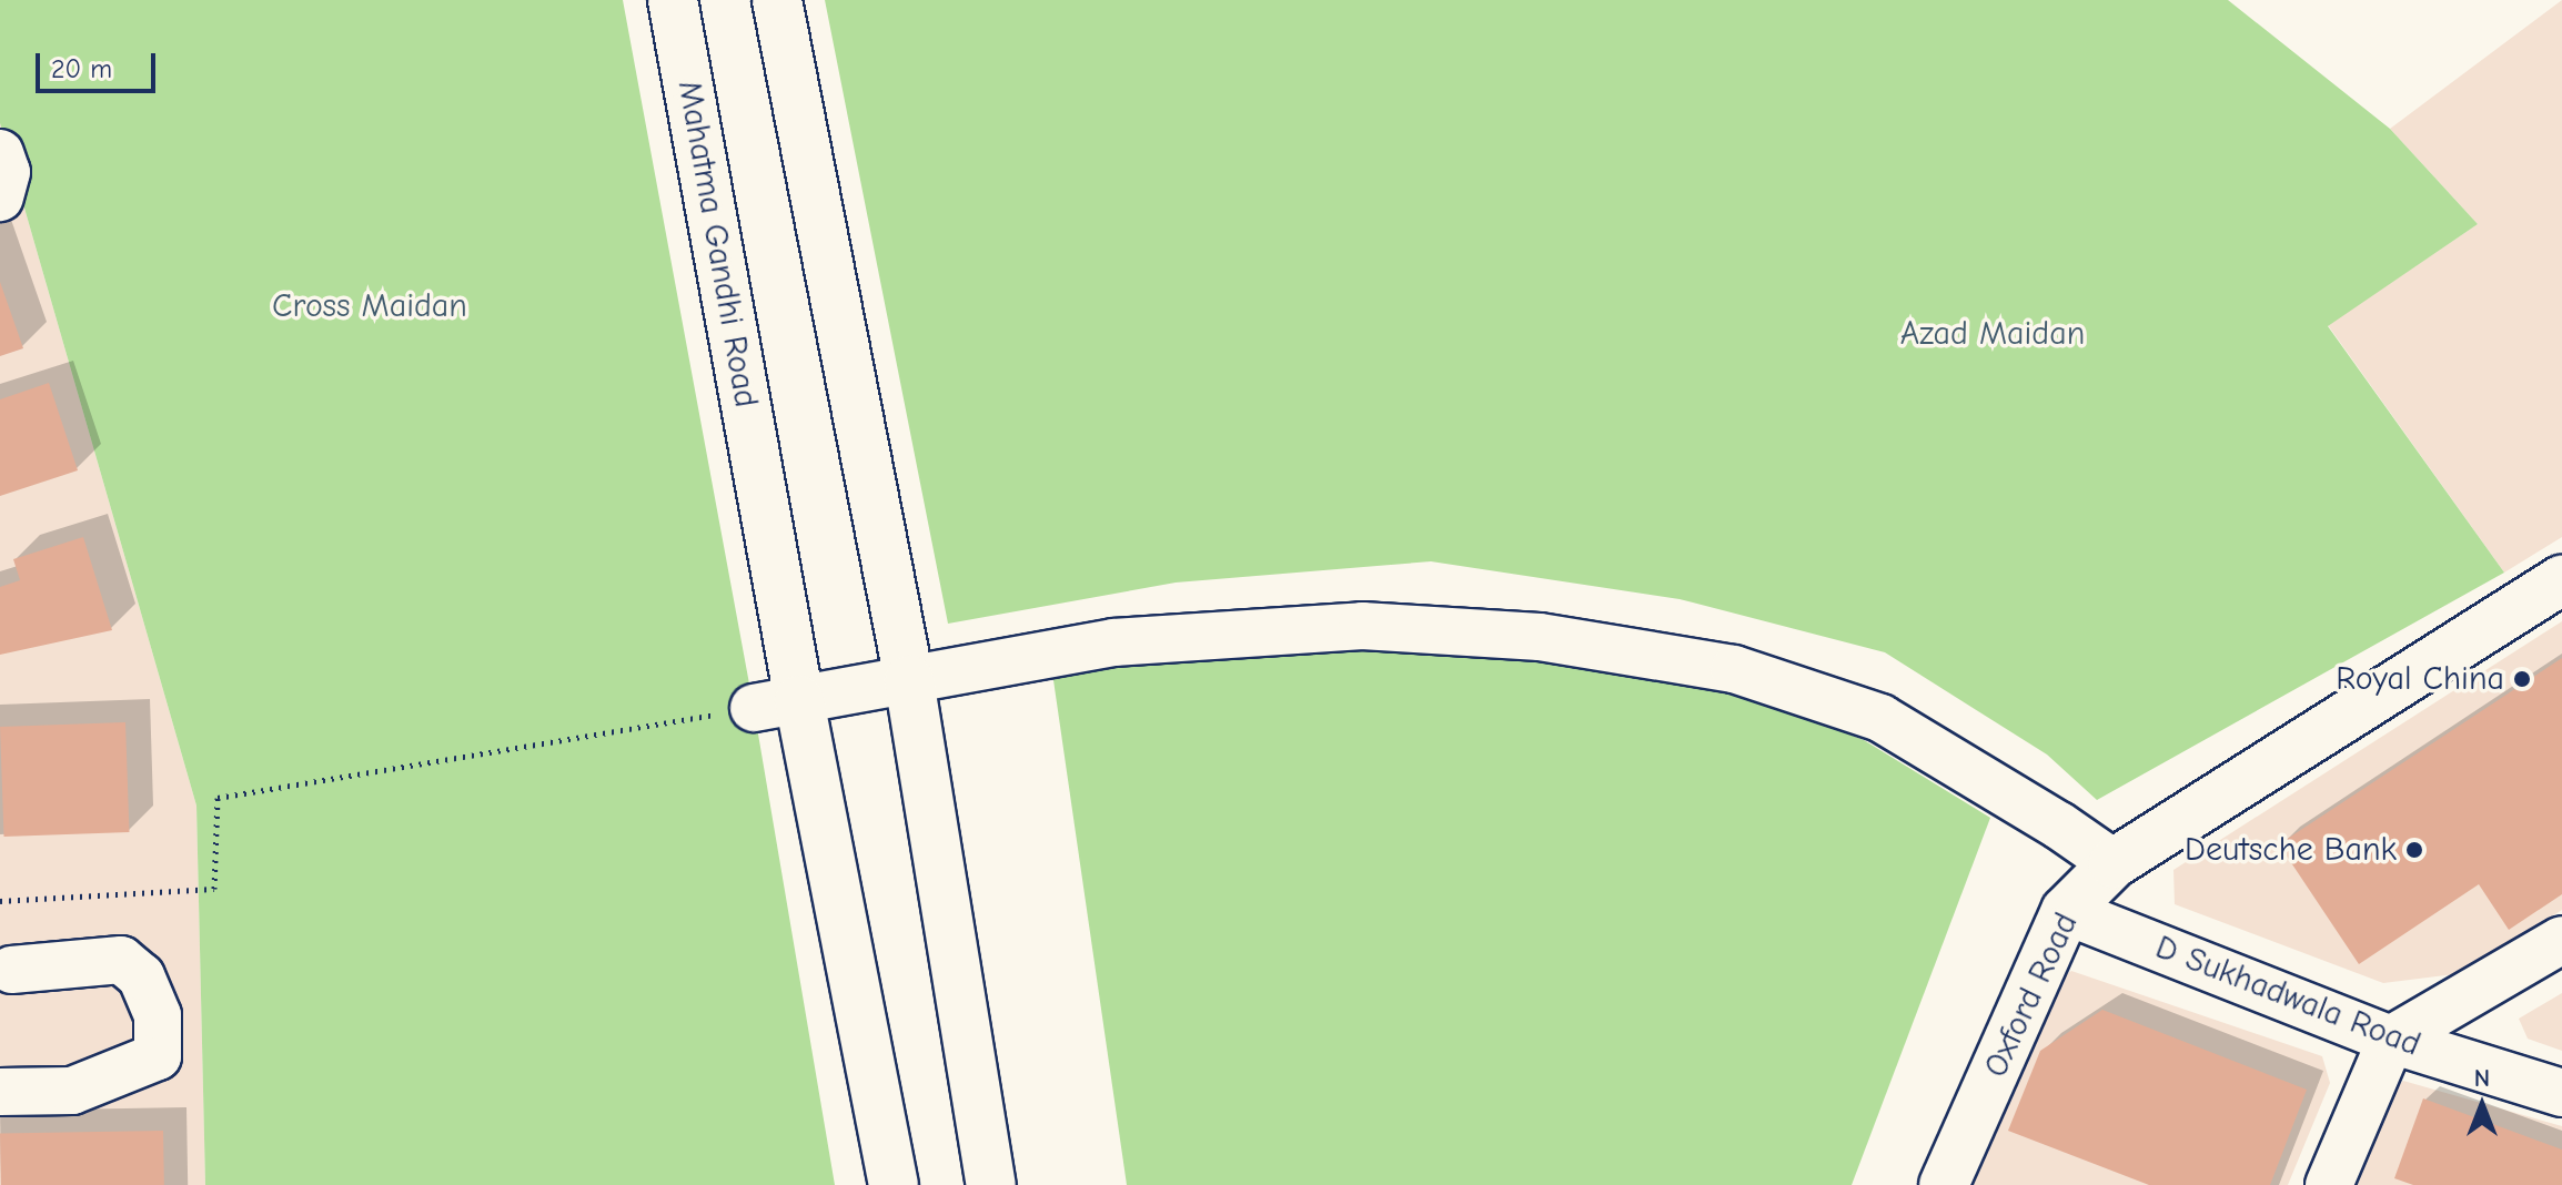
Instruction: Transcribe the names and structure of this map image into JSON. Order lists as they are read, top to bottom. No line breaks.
{"streets":{"main road":["Mahatma Gandhi Road","Oxford Road"],"street":["D Sukhadwala Road"]},"crossings":[["Oxford Road","D Sukhadwala Road"]],"parks":["Cross Maidan","Azad Maidan"],"places":["Royal China","Deutsche Bank"],"scale_bar":"20 m","north":"top"}
